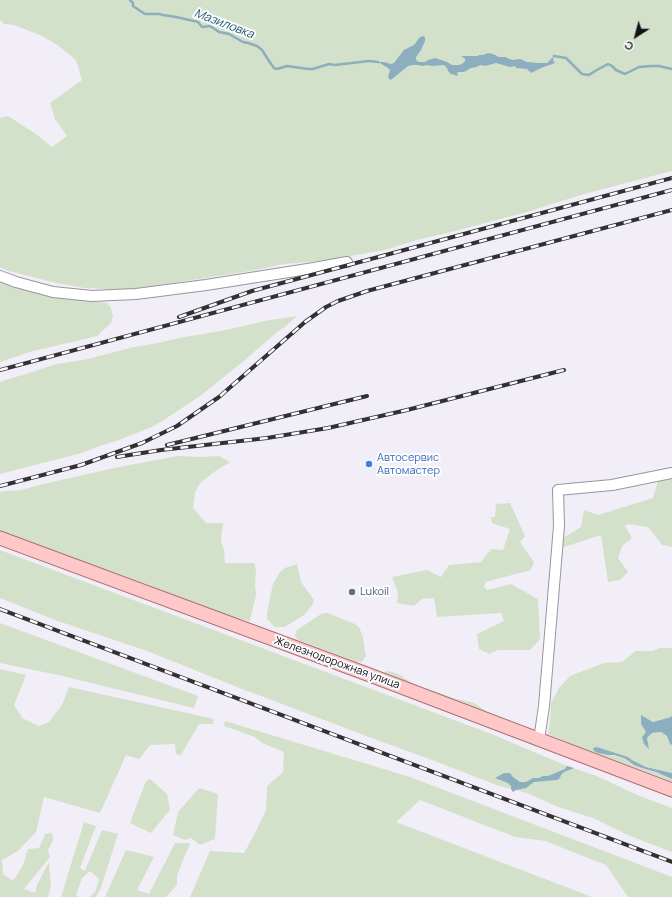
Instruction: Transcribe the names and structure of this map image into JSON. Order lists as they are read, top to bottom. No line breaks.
{"streets":{"main road":["Железнодорожная улица"]},"water":["Мазиловка"],"places":["Автосервис Автомастер","Lukoil"],"north":"bottom left"}
